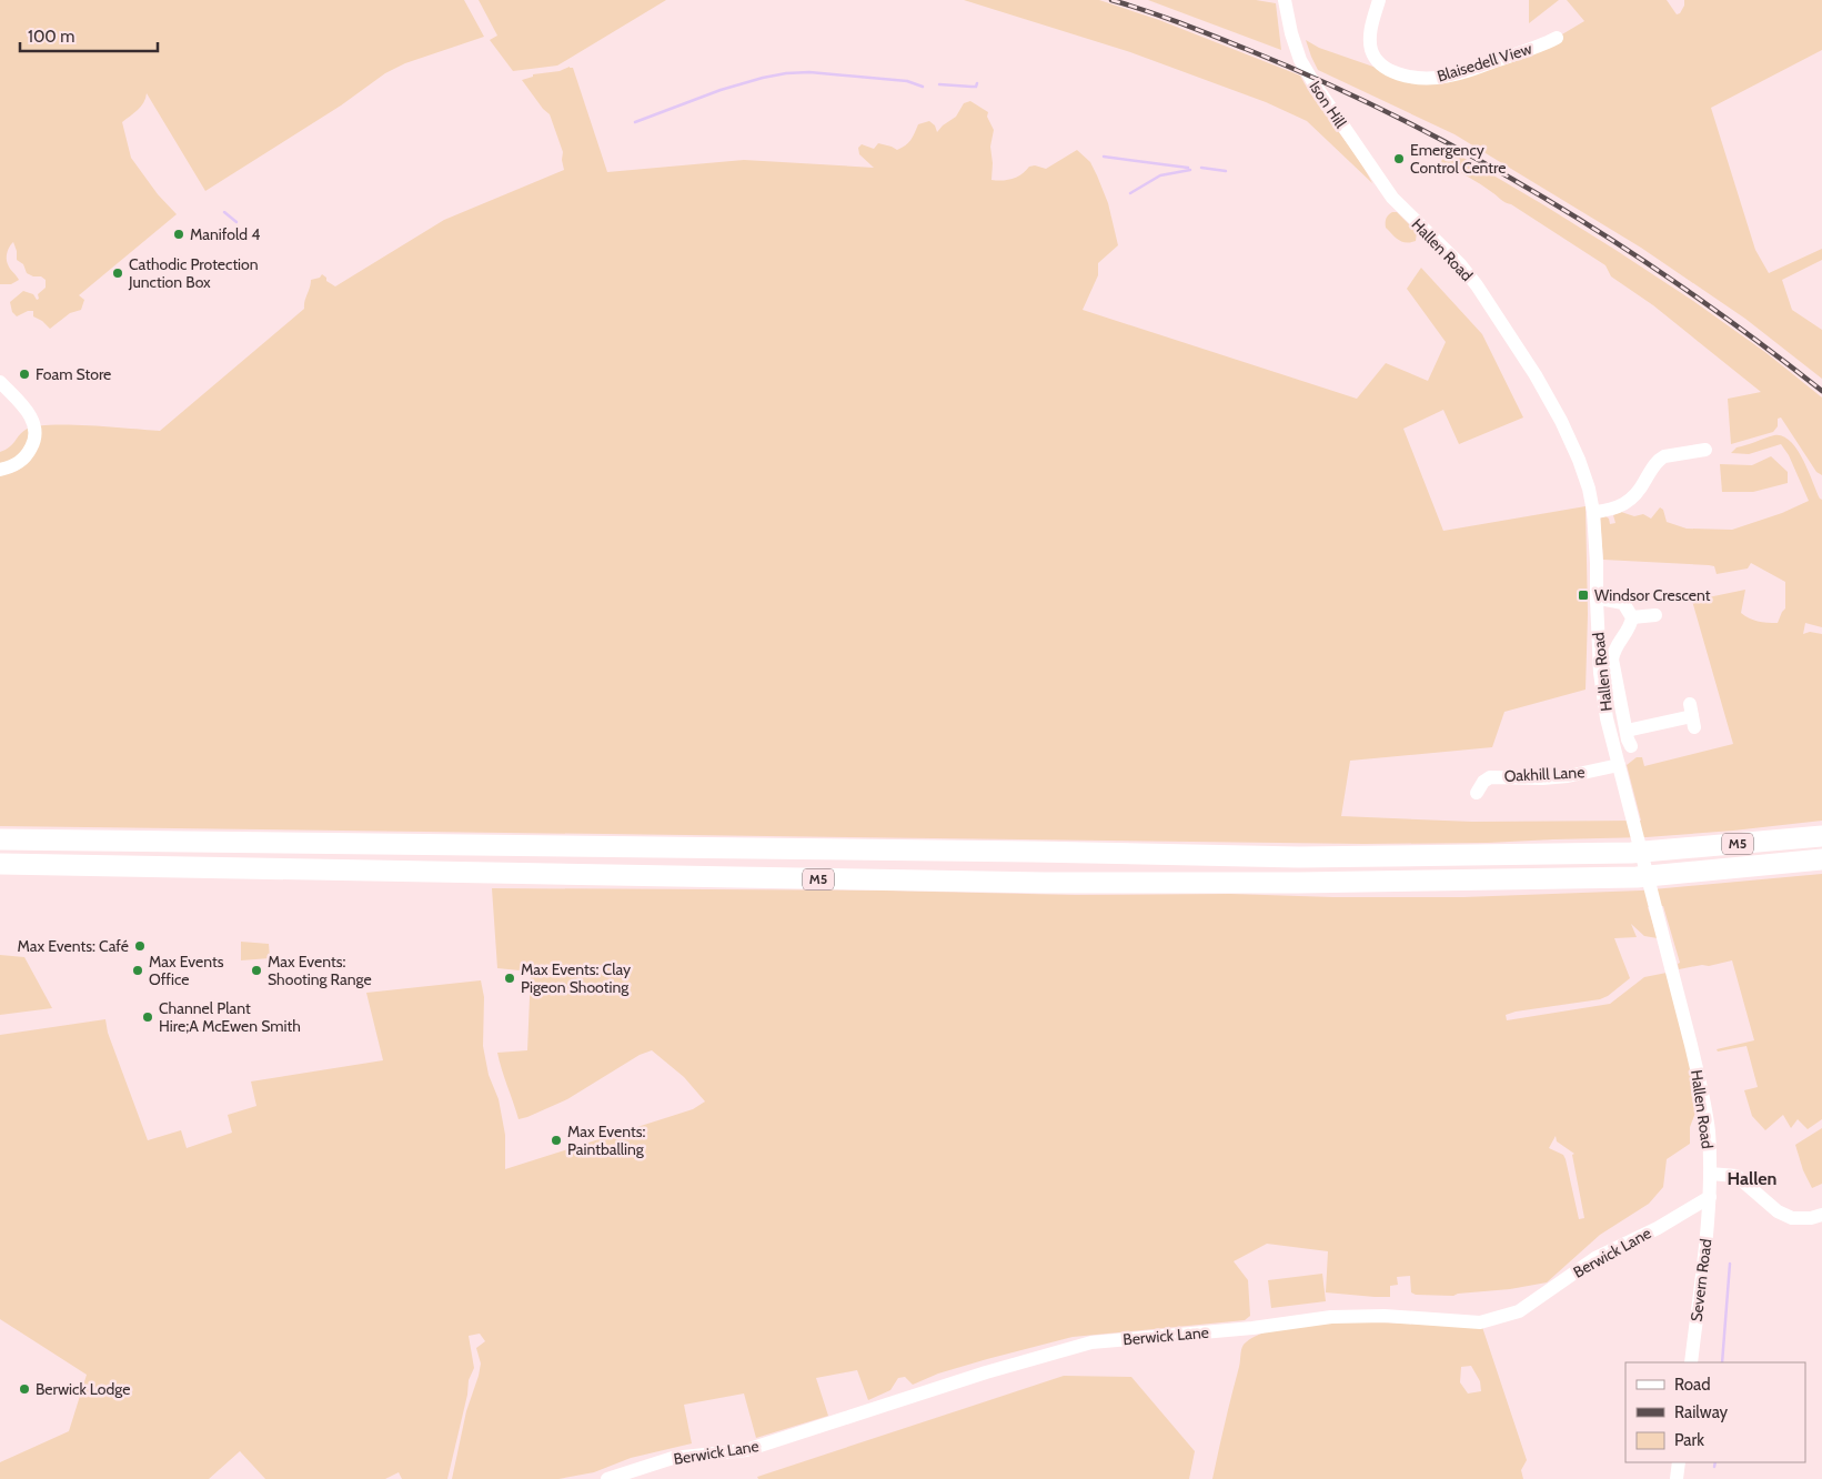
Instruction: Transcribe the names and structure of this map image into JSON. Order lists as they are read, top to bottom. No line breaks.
{"streets":{"highway":["M5"],"street":["Blaisedell View","Ison Hill","Hallen Road","Oakhill Lane","Berwick Lane","Severn Road"]},"crossings":[["Ison Hill","Hallen Road"],["Hallen Road","Oakhill Lane"],["Hallen Road","Berwick Lane"],["Hallen Road","Severn Road"],["Berwick Lane","Severn Road"]],"districts":["Hallen"],"places":{"other":["Emergency Control Centre","Manifold 4","Cathodic Protection Junction Box","Foam Store","Max Events: Café","Max Events Office","Max Events: Shooting Range","Max Events: Clay Pigeon Shooting","Channel Plant Hire;A McEwen Smith","Max Events: Paintballing","Berwick Lodge"],"transit":["Windsor Crescent"]},"legend":["Road","Railway","Park"],"scale_bar":"100 m"}
